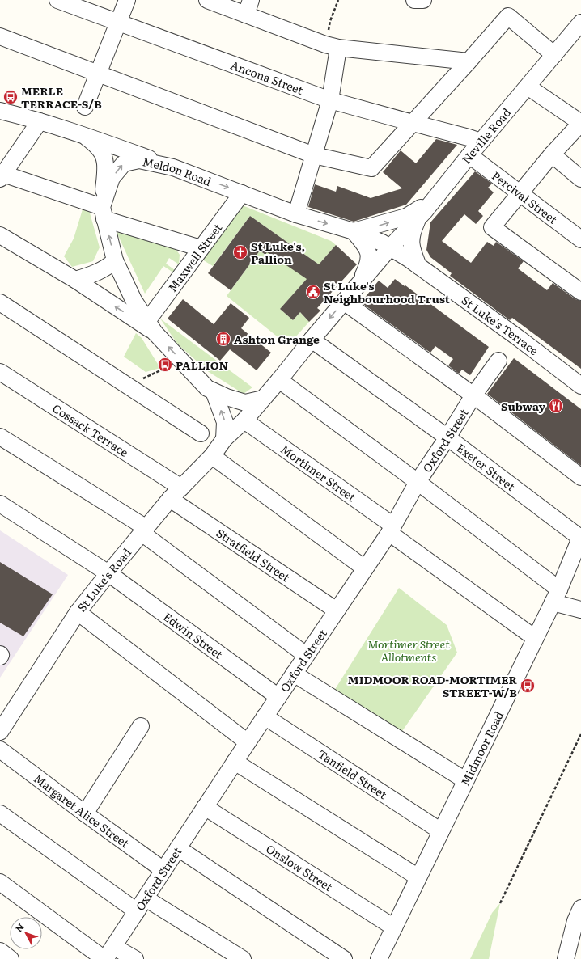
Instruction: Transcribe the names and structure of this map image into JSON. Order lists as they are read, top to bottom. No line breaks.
{"streets":{"street":["Ancona Street","Neville Road","Meldon Road","Percival Street","Maxwell Street","St Luke's Terrace","Cossack Terrace","Oxford Street","Exeter Street","Mortimer Street","Stratfield Street","St Luke's Road","Edwin Street","Midmoor Road","Tanfield Street","Margaret Alice Street","Onslow Street"]},"crossings":[["Ancona Street","Neville Road"],["Neville Road","Meldon Road"],["Neville Road","Percival Street"],["Neville Road","St Luke's Road"],["Meldon Road","Maxwell Street"],["Meldon Road","St Luke's Terrace"],["Meldon Road","St Luke's Road"],["Cossack Terrace","St Luke's Road"],["Oxford Street","Exeter Street"],["Oxford Street","Mortimer Street"],["Oxford Street","Stratfield Street"],["Oxford Street","Edwin Street"],["Oxford Street","Tanfield Street"],["Oxford Street","Margaret Alice Street"],["Oxford Street","Onslow Street"],["Exeter Street","St Luke's Road"],["Exeter Street","Midmoor Road"],["Mortimer Street","St Luke's Road"],["Mortimer Street","Midmoor Road"],["Stratfield Street","St Luke's Road"],["St Luke's Road","Edwin Street"],["Midmoor Road","Tanfield Street"],["Midmoor Road","Onslow Street"]],"parks":["Mortimer Street Allotments"],"places":{"bus stop":["MERLE TERRACE-S/B","PALLION","MIDMOOR ROAD-MORTIMER STREET-W/B"],"church":["St Luke's, Pallion"],"public building":["St Luke's Neighbourhood Trust"],"building":["Ashton Grange"],"restaurant":["Subway"]},"north":"top left"}
